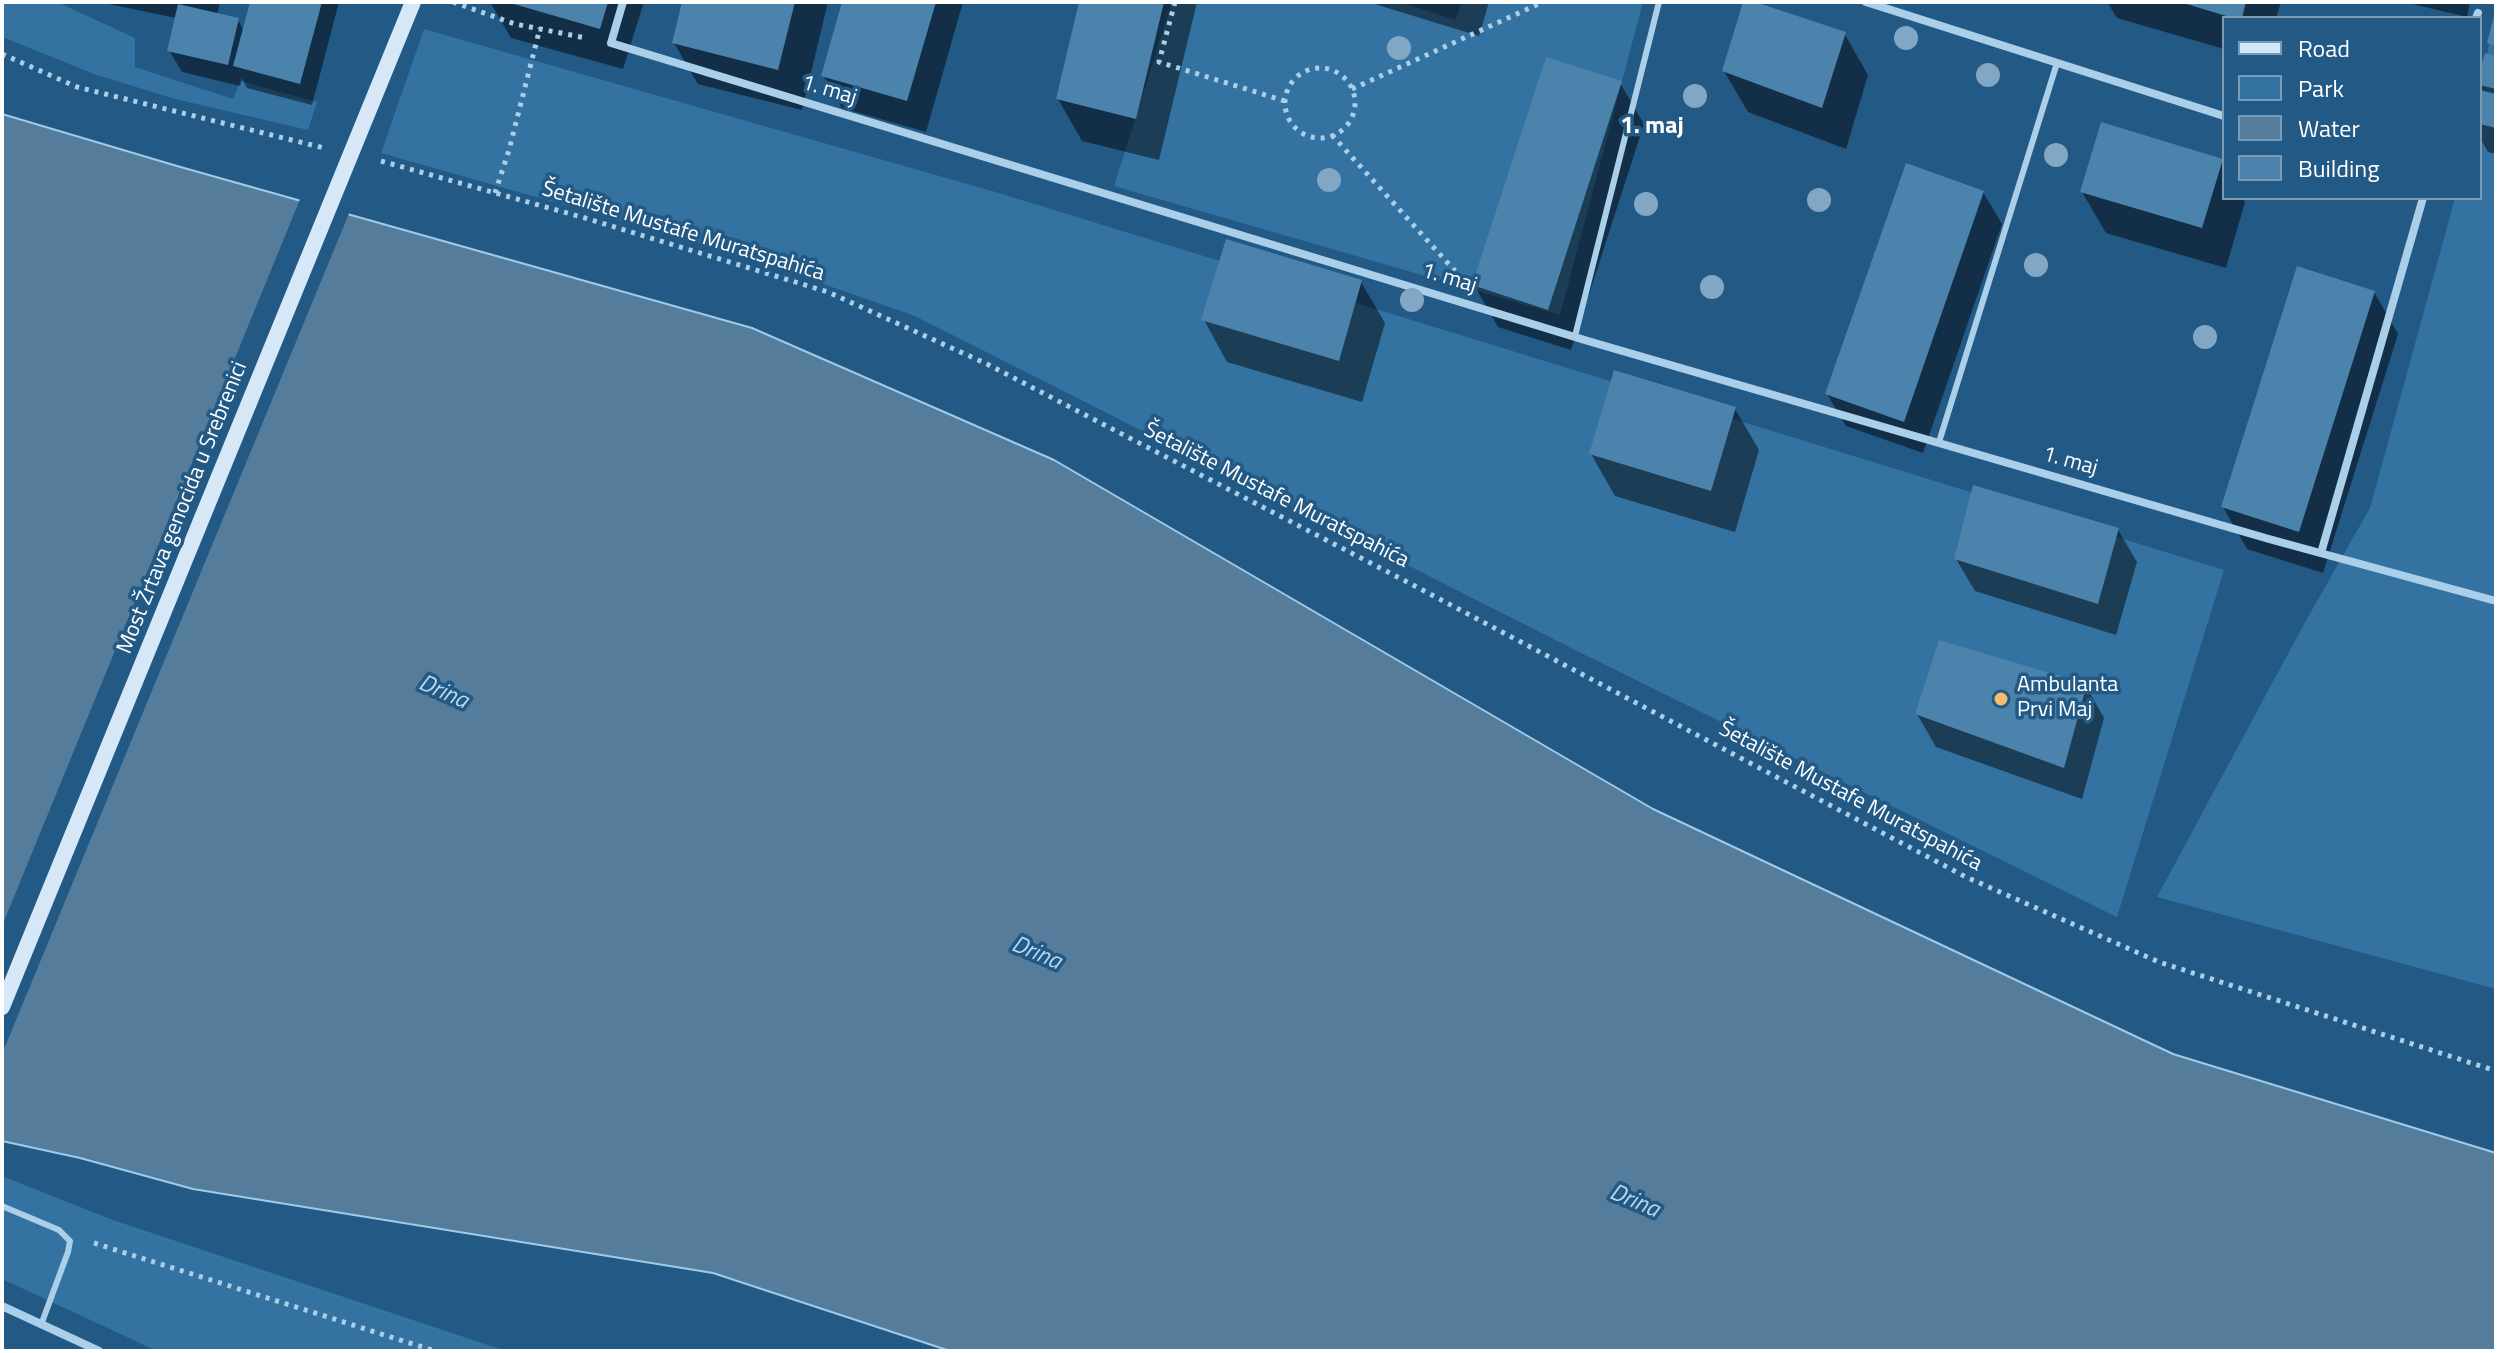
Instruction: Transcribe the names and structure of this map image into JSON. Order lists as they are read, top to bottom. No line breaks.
{"streets":{"main road":["Most Žrtava genocida u Srebrenici"],"street":["1. maj"],"path":["Šetalište Mustafe Muratspahića"]},"districts":["1. maj"],"water":["Drina"],"places":["Ambulanta Prvi Maj"],"legend":["Road","Park","Water","Building"]}
